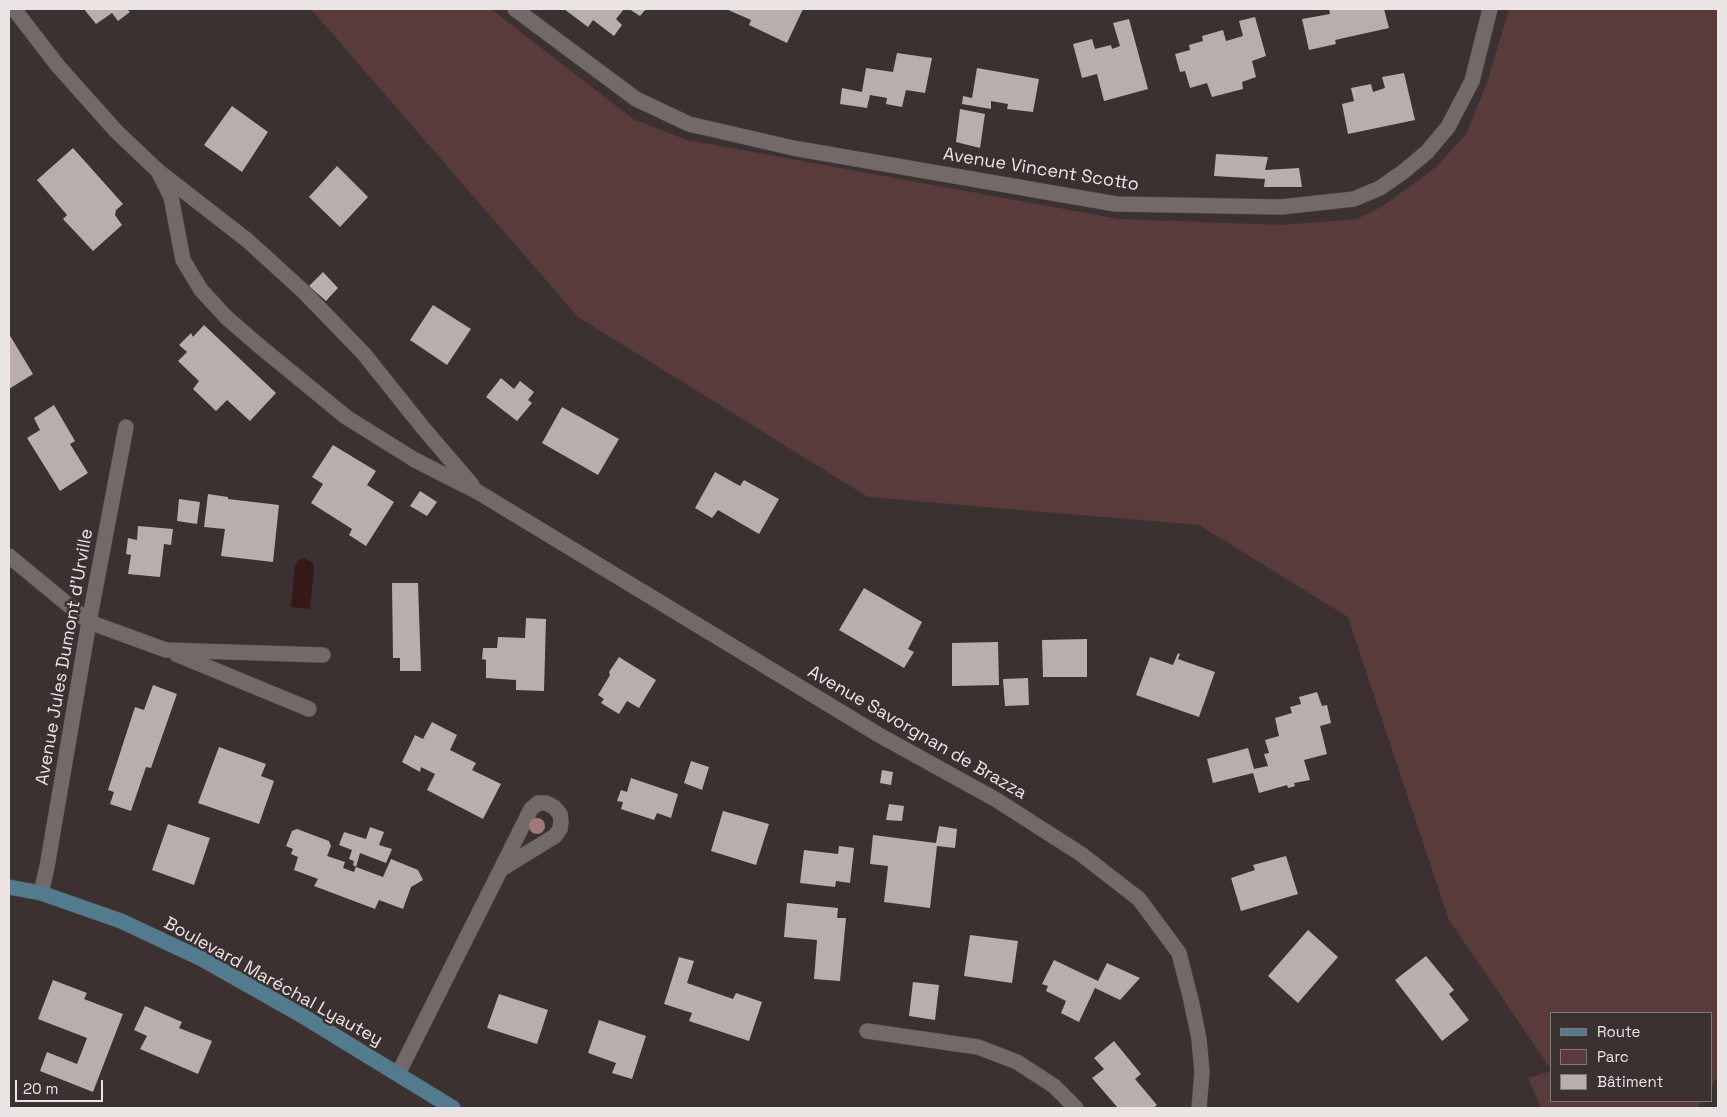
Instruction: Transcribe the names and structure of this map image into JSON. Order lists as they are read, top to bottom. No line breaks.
{"streets":{"main road":["Boulevard Maréchal Lyautey"],"street":["Avenue Vincent Scotto","Avenue Jules Dumont d'Urville","Avenue Savorgnan de Brazza"]},"crossings":[["Avenue Jules Dumont d'Urville","Boulevard Maréchal Lyautey"]],"legend":["Route","Parc","Bâtiment"],"scale_bar":"20 m"}
